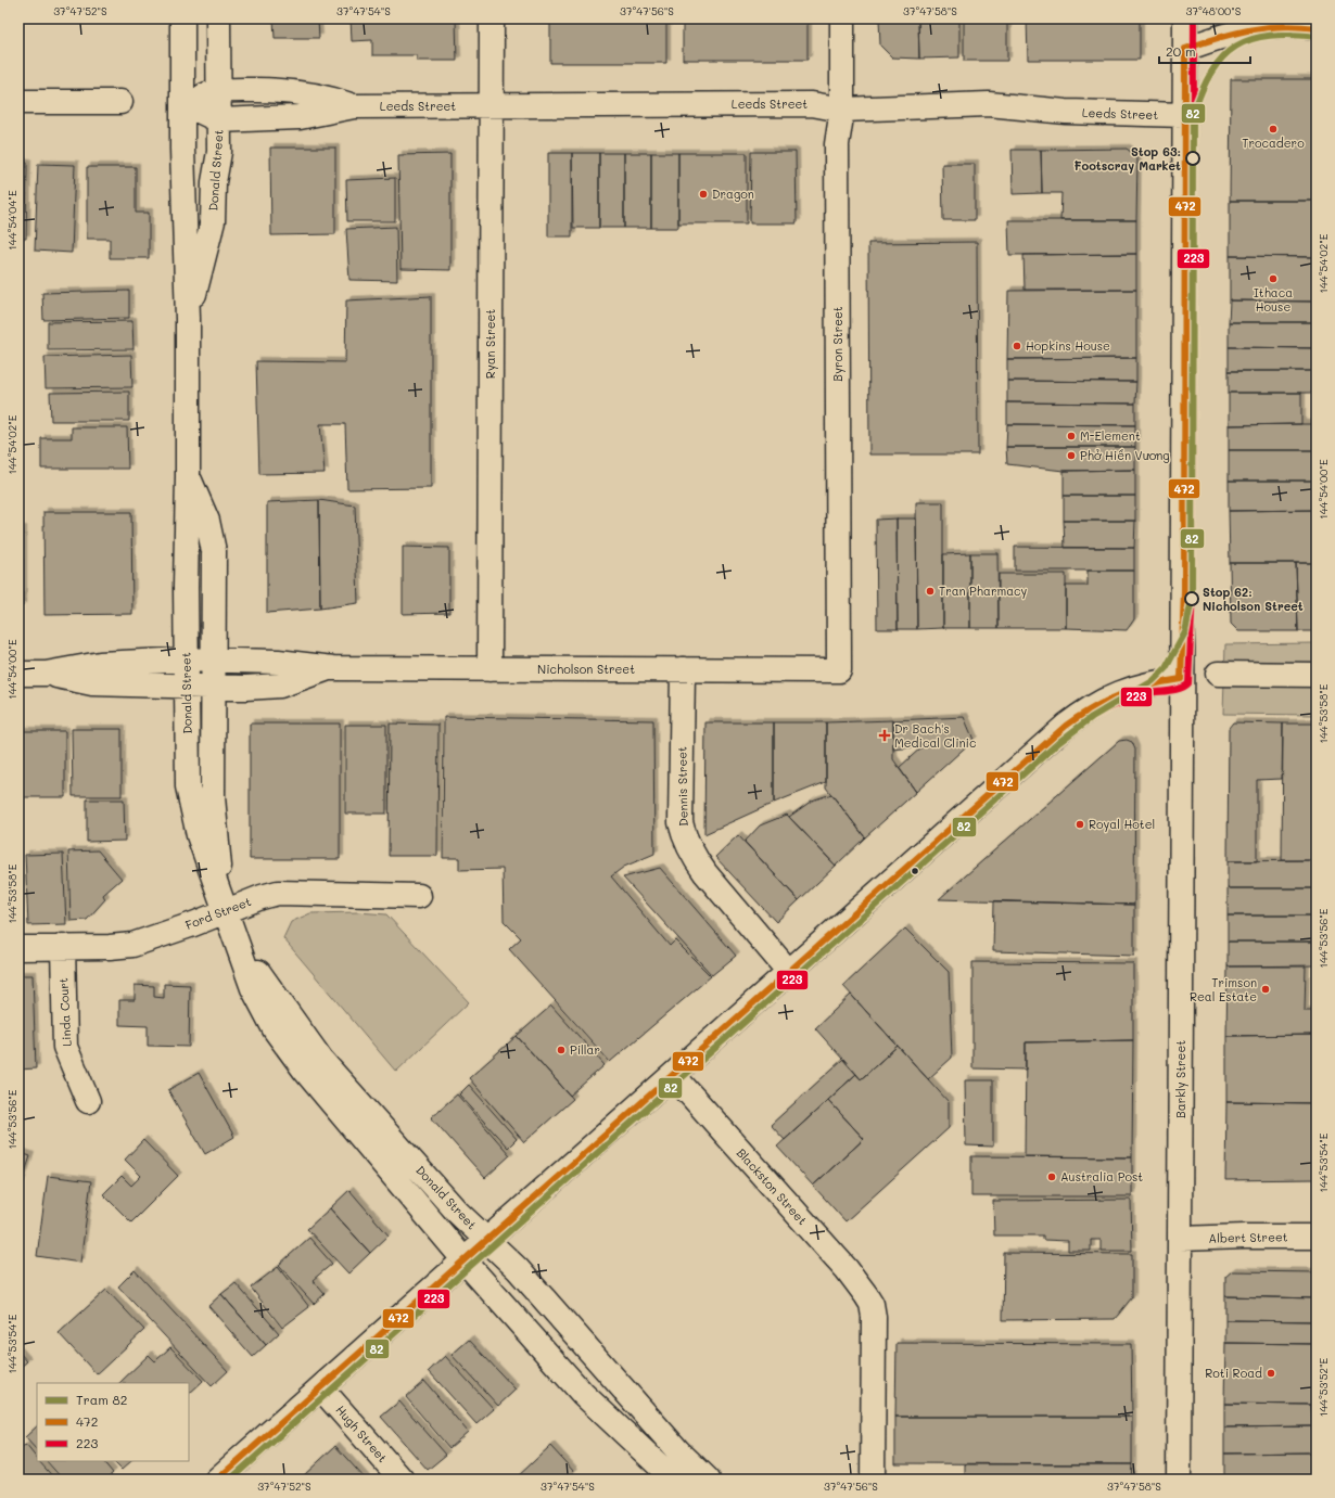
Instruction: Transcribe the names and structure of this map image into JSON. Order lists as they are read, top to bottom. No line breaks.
{"streets":{"street":["Leeds Street","Donald Street","Ryan Street","Byron Street","Nicholson Street","Dennis Street","Ford Street","Linda Court","Barkly Street","Blackston Street","Albert Street","Hugh Street"]},"crossings":[["Leeds Street","Donald Street"],["Leeds Street","Ryan Street"],["Leeds Street","Byron Street"],["Leeds Street","Barkly Street"],["Donald Street","Nicholson Street"],["Donald Street","Ford Street"],["Ryan Street","Nicholson Street"],["Byron Street","Nicholson Street"],["Nicholson Street","Dennis Street"],["Ford Street","Linda Court"],["Barkly Street","Albert Street"]],"places":{"other":["Trocadero","Stop 63: Footscray Market","Dragon","Ithaca House","Hopkins House","M-Element","Phở Hiền Vương","Tran Pharmacy","Stop 62: Nicholson Street","Royal Hotel","Trimson Real Estate","Pillar","Australia Post","Roti Road"],"health":["Dr Bach's Medical Clinic"]},"lines":["transit line 223","transit line 472","tram line 82"],"legend":["Tram 82","472","223"],"scale_bar":"20 m","coordinates":["37°47'52\"S","37°47'54\"S","37°47'56\"S","37°47'58\"S","37°48'00\"S","144°54'04\"E","144°54'02\"E","144°54'00\"E","144°53'58\"E","144°53'56\"E","144°53'54\"E","144°53'52\"E"]}
